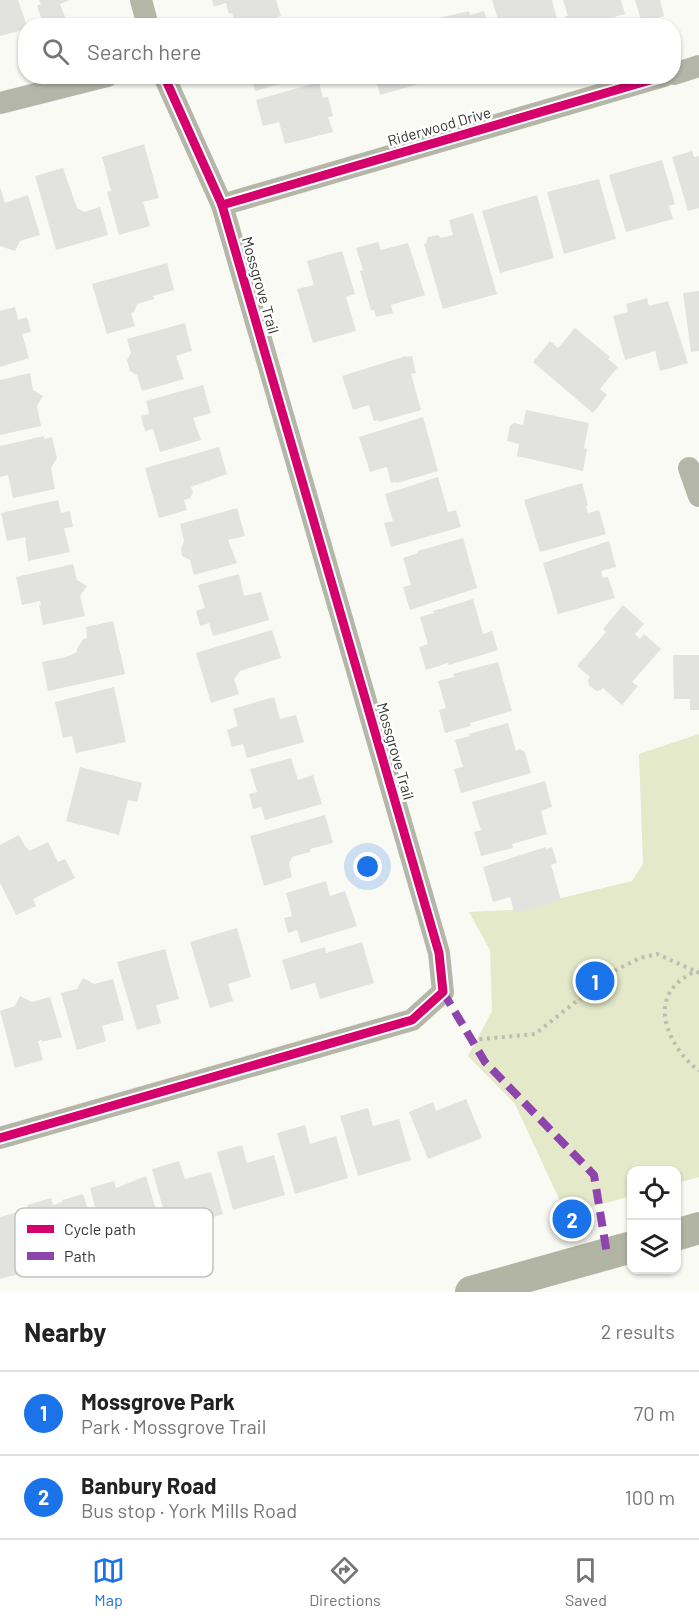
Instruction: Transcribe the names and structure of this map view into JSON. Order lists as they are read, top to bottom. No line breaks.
{"streets":{"street":["Riderwood Drive","Mossgrove Trail"]},"crossings":[["Riderwood Drive","Mossgrove Trail"]],"legend":["Cycle path","Path"],"page":{"search":"Search here","pins":["1","2"],"heading":["Nearby","2 results"],"list":[{"mark":"1","name":"Mossgrove Park","note":"Park · Mossgrove Trail","value":"70 m"},{"mark":"2","name":"Banbury Road","note":"Bus stop · York Mills Road","value":"100 m"}],"nav":["Map","Directions","Saved"]}}
